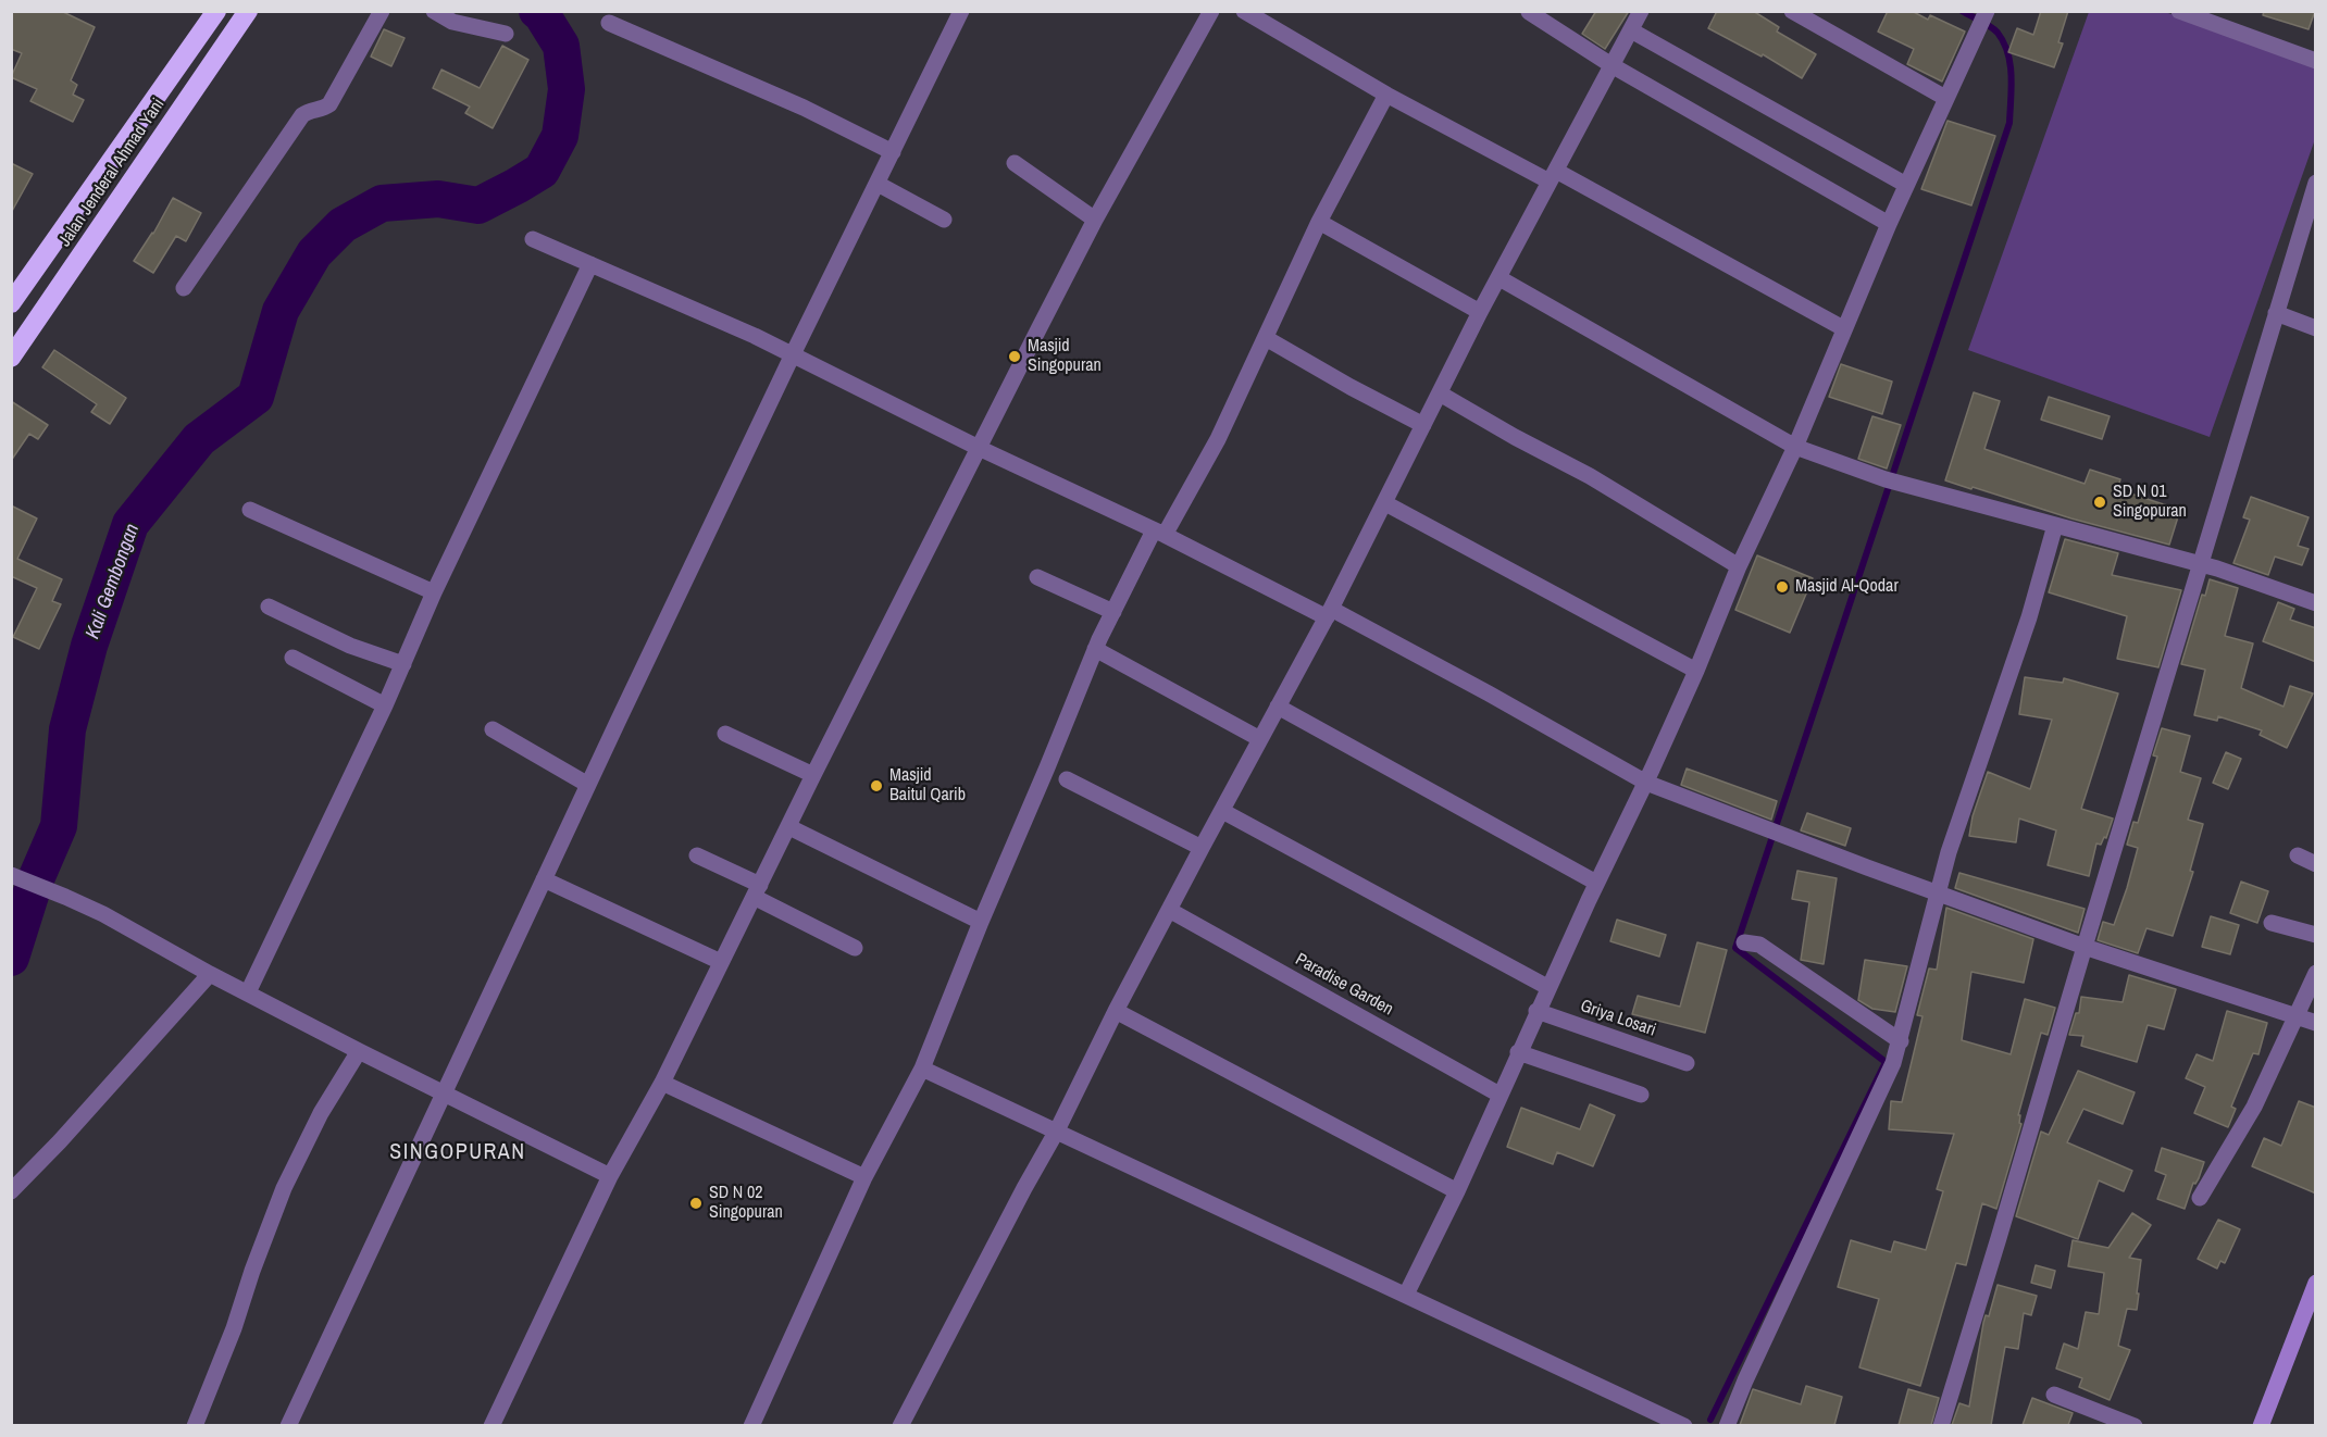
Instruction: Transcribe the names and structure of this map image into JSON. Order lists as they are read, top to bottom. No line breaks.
{"streets":{"highway":["Jalan Jenderal Ahmad Yani"],"street":["Paradise Garden","Griya Losari"]},"districts":["SINGOPURAN"],"water":["Kali Gembongan"],"places":["Masjid Singopuran","SD N 01 Singopuran","Masjid Al-Qodar","Masjid Baitul Qarib","SD N 02 Singopuran"]}
